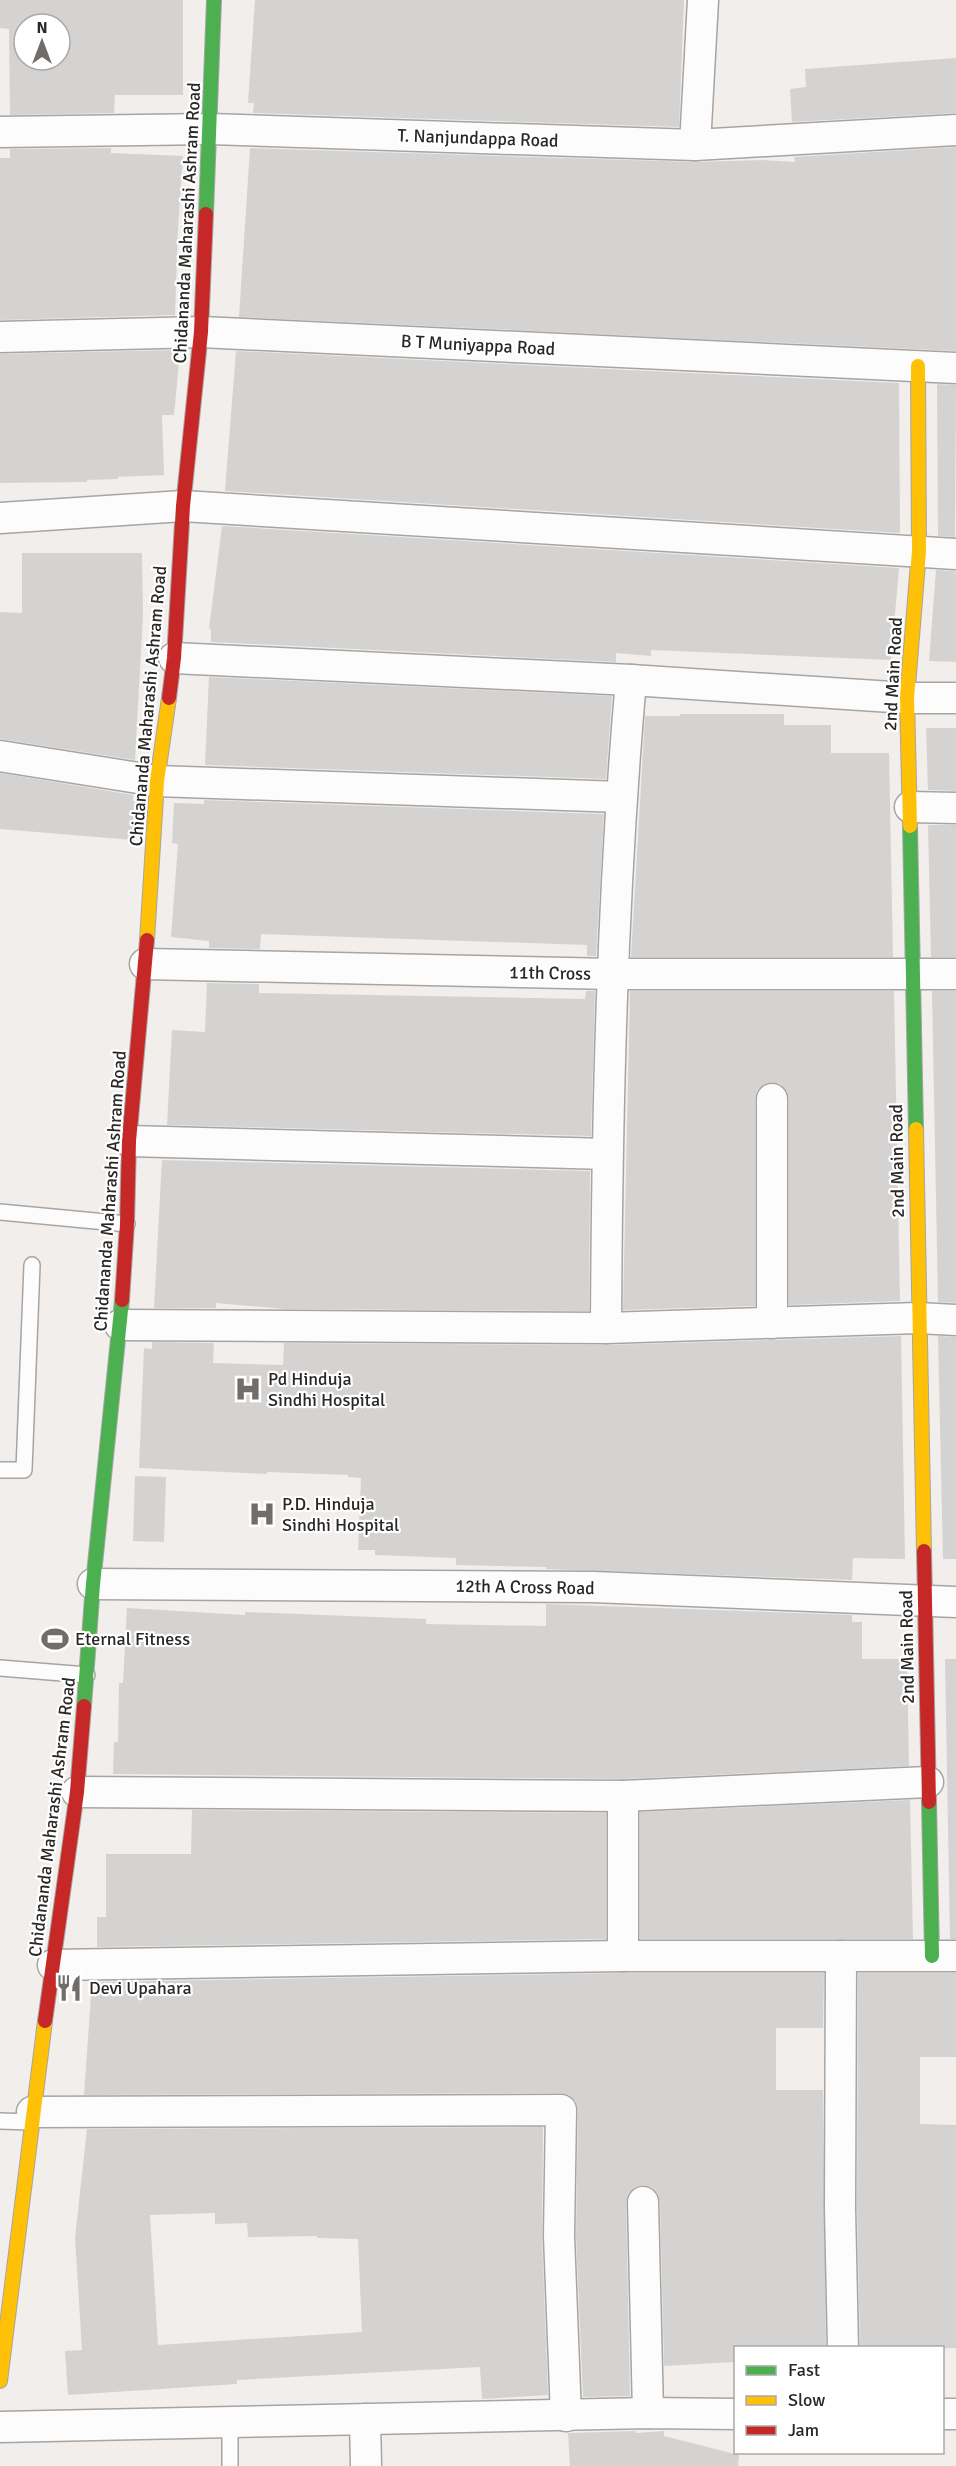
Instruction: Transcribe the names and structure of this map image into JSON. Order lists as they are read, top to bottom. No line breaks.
{"streets":{"street":["T. Nanjundappa Road","Chidananda Maharashi Ashram Road","B T Muniyappa Road","2nd Main Road","11th Cross","12th A Cross Road"]},"crossings":[["T. Nanjundappa Road","Chidananda Maharashi Ashram Road"],["Chidananda Maharashi Ashram Road","B T Muniyappa Road"],["Chidananda Maharashi Ashram Road","11th Cross"],["Chidananda Maharashi Ashram Road","12th A Cross Road"],["B T Muniyappa Road","2nd Main Road"],["2nd Main Road","11th Cross"],["2nd Main Road","12th A Cross Road"]],"places":{"hospital":["Pd Hinduja Sindhi Hospital","P.D. Hinduja Sindhi Hospital"],"sports":["Eternal Fitness"],"restaurant":["Devi Upahara"]},"legend":["Fast","Slow","Jam"],"north":"top"}
